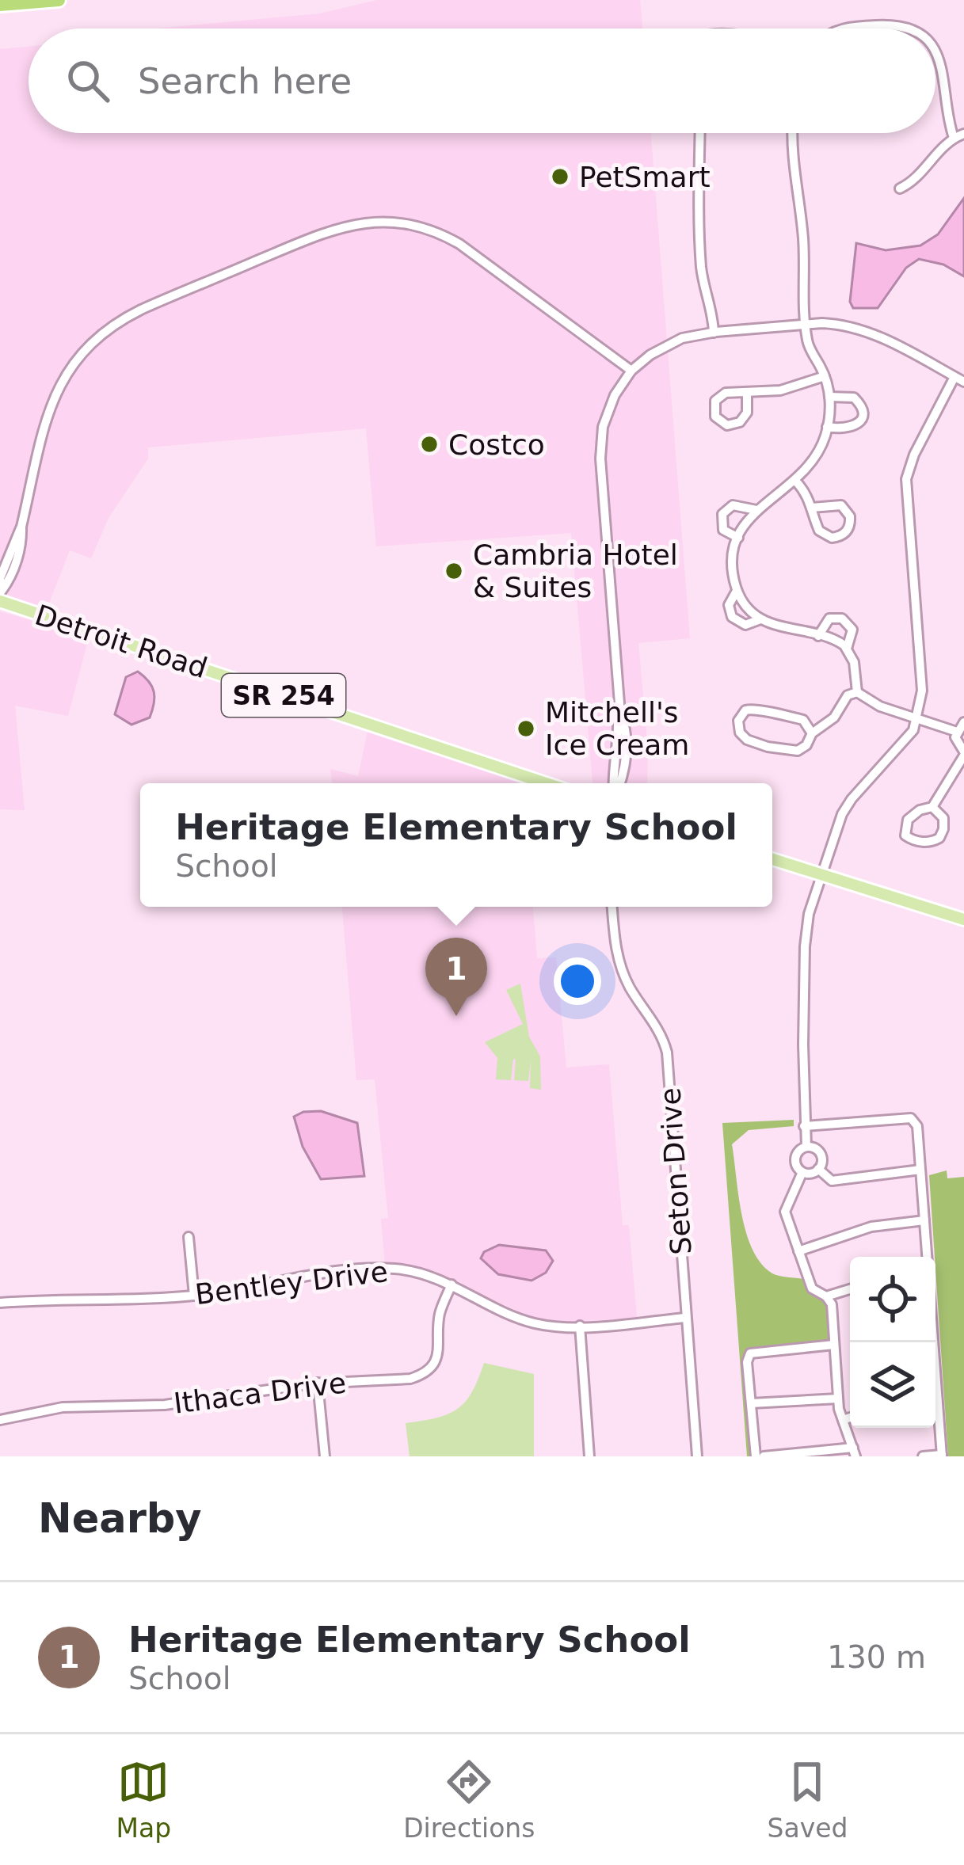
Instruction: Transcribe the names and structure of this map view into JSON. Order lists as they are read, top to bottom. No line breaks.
{"streets":{"main road":["Detroit Road","SR 254"],"street":["Seton Drive","Bentley Drive","Ithaca Drive"]},"crossings":[["Seton Drive","Bentley Drive"],["Bentley Drive","Ithaca Drive"]],"places":["PetSmart","Costco","Cambria Hotel & Suites","Mitchell's Ice Cream"],"page":{"search":"Search here","popup":["Heritage Elementary School","School"],"pins":"1","heading":"Nearby","list":[{"mark":"1","name":"Heritage Elementary School","note":"School","value":"130 m"}],"nav":["Map","Directions","Saved"]}}
